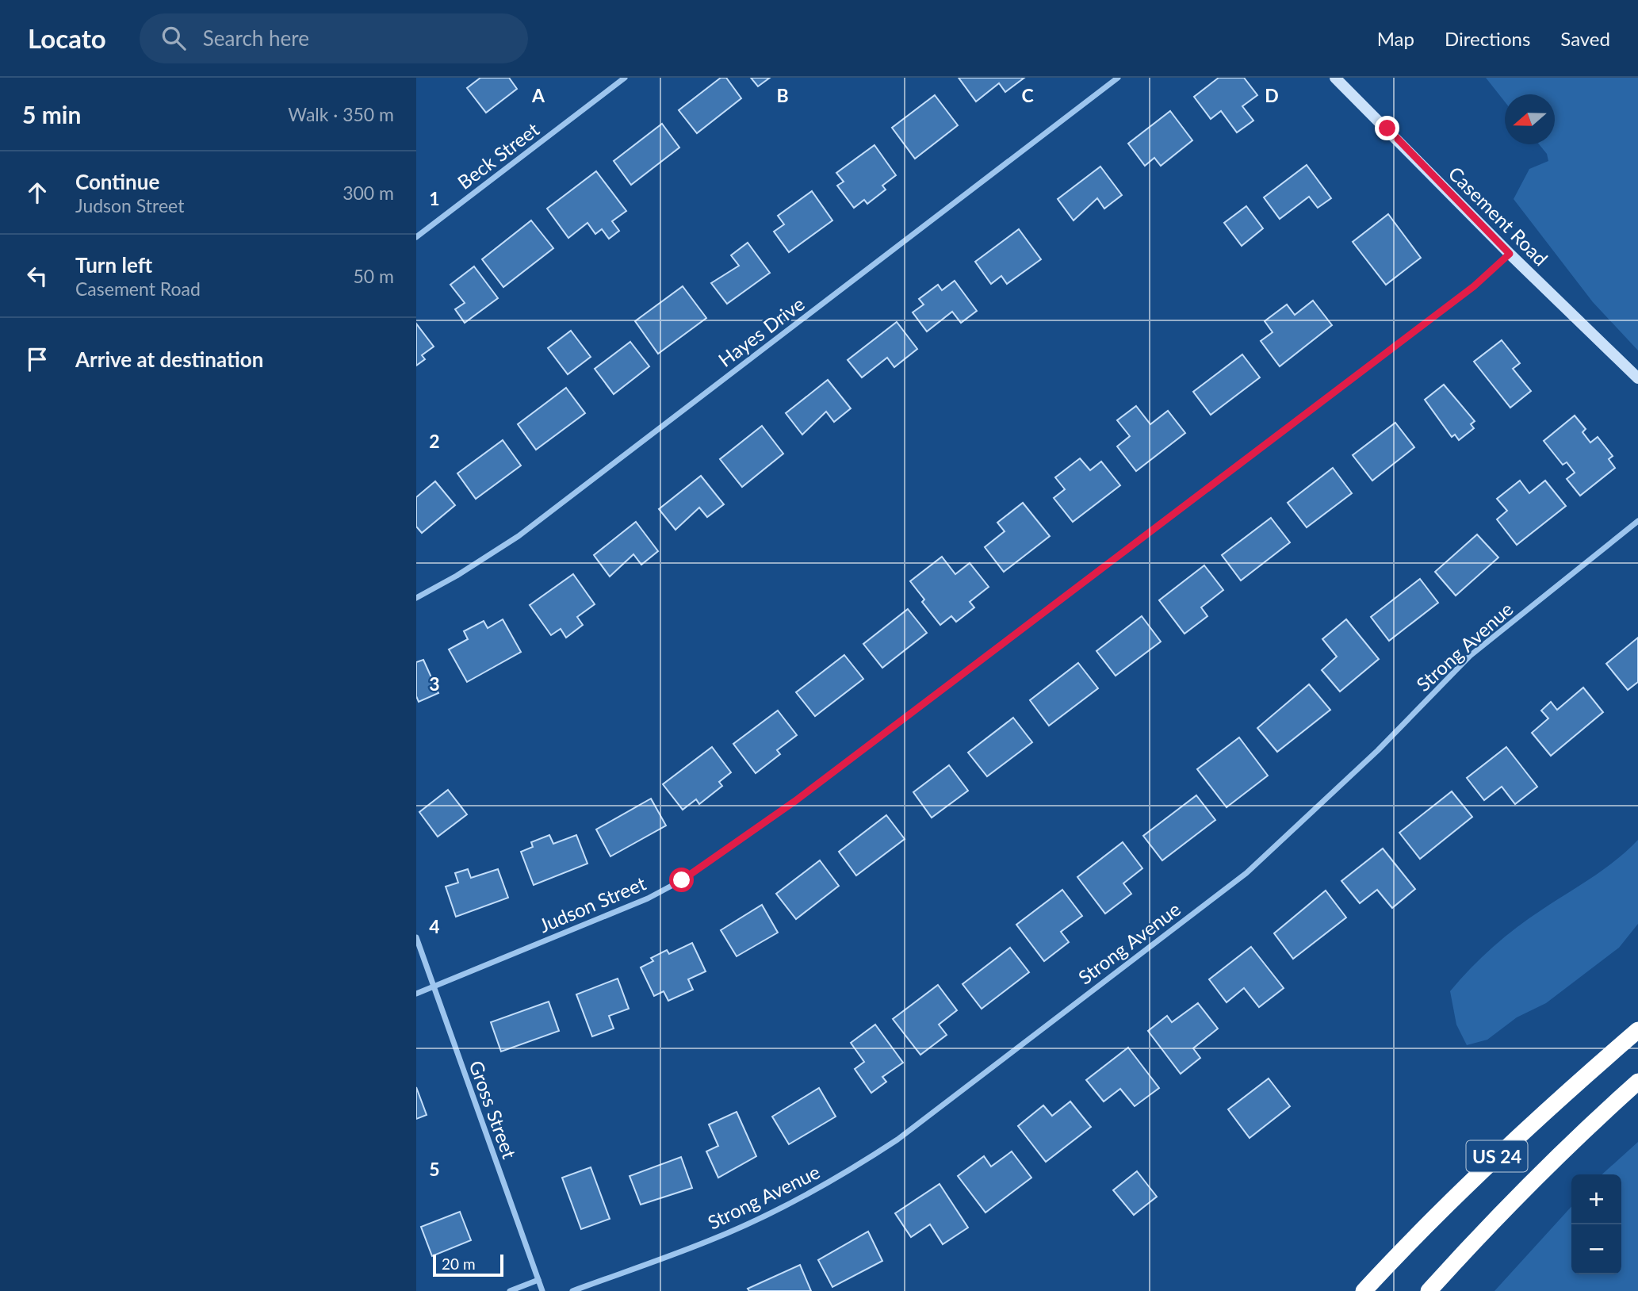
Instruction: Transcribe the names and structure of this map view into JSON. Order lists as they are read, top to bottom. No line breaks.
{"streets":{"highway":["US 24"],"street":["Beck Street","Casement Road","Hayes Drive","Strong Avenue","Judson Street","Gross Street"]},"crossings":[["Casement Road","Judson Street"],["Judson Street","Gross Street"]],"scale_bar":"20 m","north":"left","page":{"header":"Locato","search":"Search here","nav":["Map","Directions","Saved"],"heading":["5 min","Walk · 350 m"],"list":[["Continue","Judson Street","300 m"],["Turn left","Casement Road","50 m"],"Arrive at destination"],"map_buttons":["+","−"],"scale":"20 m"},"grid":{"columns":["A","B","C","D"],"rows":["1","2","3","4","5"]}}
